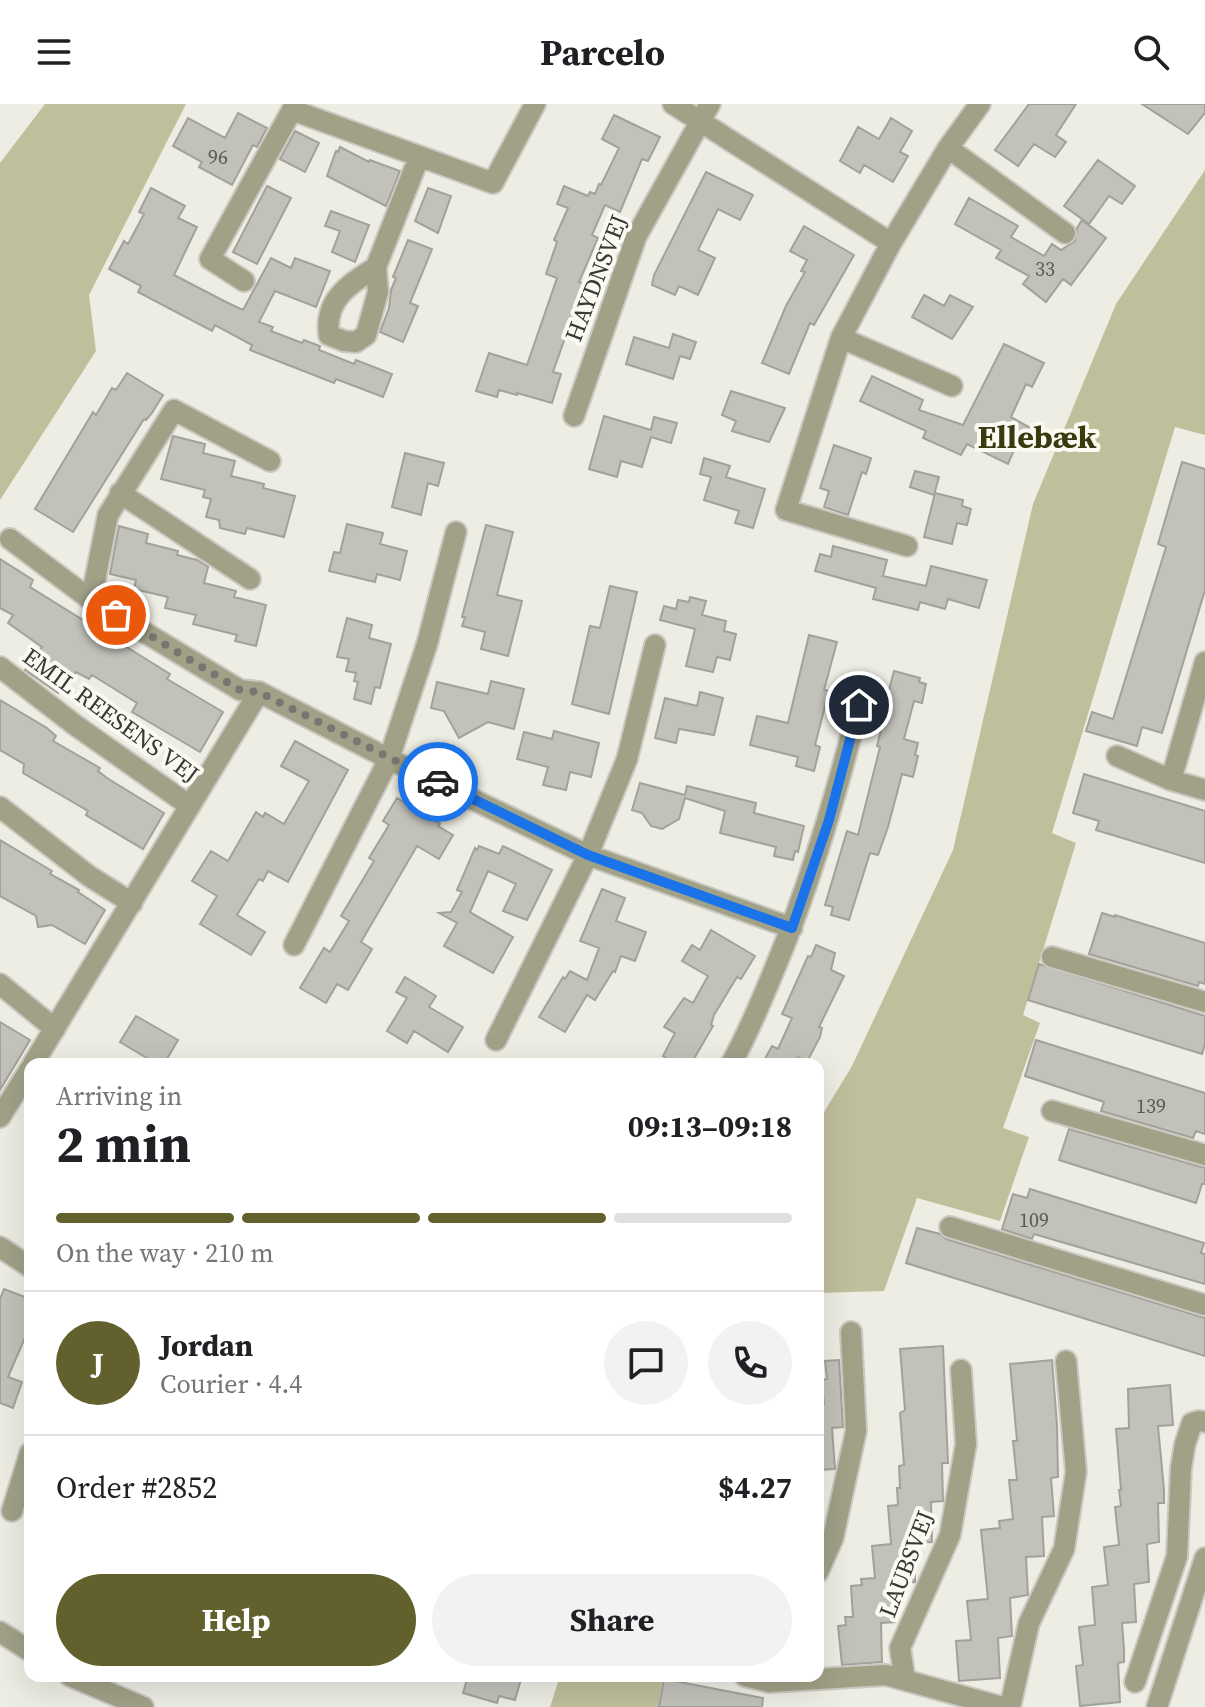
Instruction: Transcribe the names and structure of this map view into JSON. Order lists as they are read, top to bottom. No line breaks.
{"streets":{"street":["HAYDNSVEJ","EMIL REESENS VEJ","LAUBSVEJ"]},"districts":["Ellebæk"],"house_numbers":["96","33","139","109"],"page":{"header":"Parcelo","heading":["2 min","Arriving in","09:13–09:18"],"panel":["Jordan","Courier · 4.4","Order #2852","$4.27"],"bar":"On the way · 210 m","round":"J","buttons":["Help","Share"]}}
